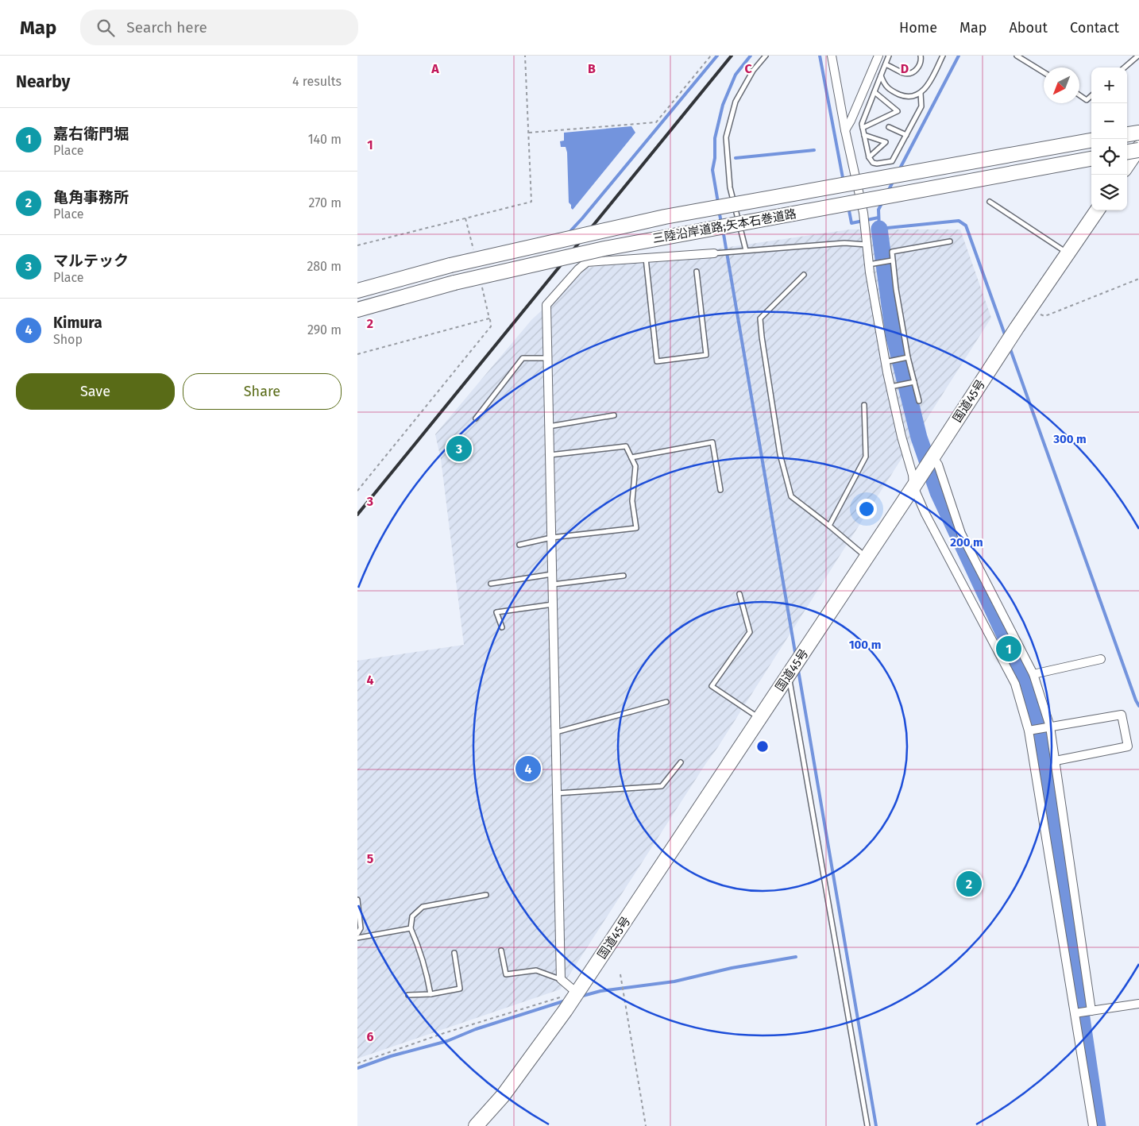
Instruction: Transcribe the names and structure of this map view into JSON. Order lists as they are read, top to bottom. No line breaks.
{"streets":{"highway":["三陸沿岸道路;矢本石巻道路","国道45号"]},"north":"bottom left","page":{"header":"Map","search":"Search here","nav":["Home","Map","About","Contact"],"heading":["Nearby","4 results"],"map_buttons":["+","−"],"list":[{"mark":"1","name":"嘉右衛門堀","note":"Place","value":"140 m"},{"mark":"2","name":"亀角事務所","note":"Place","value":"270 m"},{"mark":"3","name":"マルテック","note":"Place","value":"280 m"},{"mark":"4","name":"Kimura","note":"Shop","value":"290 m"}],"buttons":["Save","Share"],"pins":["3","1","4","2"]},"grid":{"columns":["A","B","C","D"],"rows":["1","2","3","4","5","6"]},"rings":["300 m","200 m","100 m"]}
